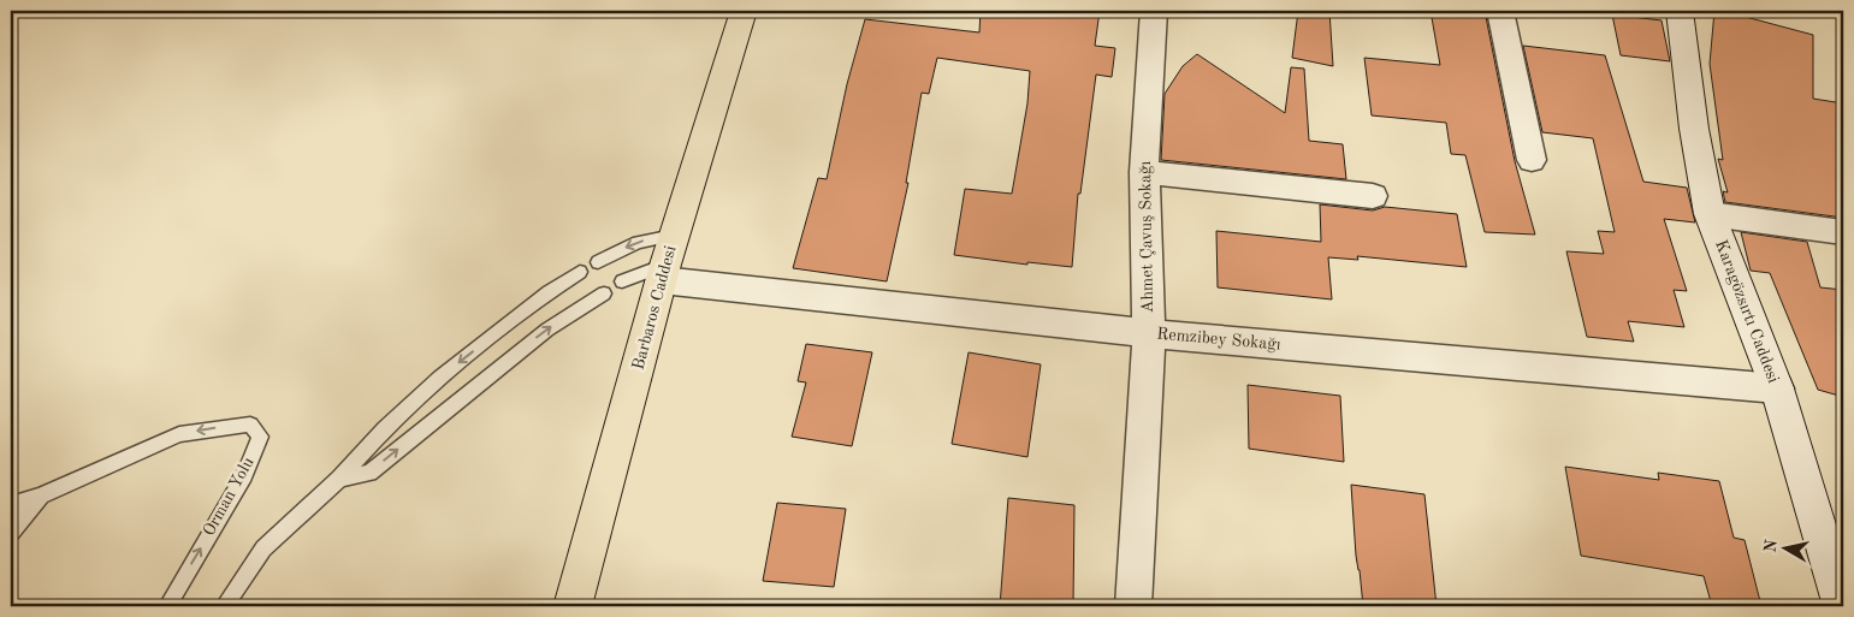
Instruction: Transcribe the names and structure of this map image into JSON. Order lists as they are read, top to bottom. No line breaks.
{"streets":{"main road":["Barbaros Caddesi"],"street":["Ahmet Çavuş Sokağı","Karagözsırtı Caddesi","Remzibey Sokağı"],"lane":["Orman Yolu"]},"crossings":[["Ahmet Çavuş Sokağı","Remzibey Sokağı"],["Barbaros Caddesi","Remzibey Sokağı"],["Karagözsırtı Caddesi","Remzibey Sokağı"]],"north":"left"}
